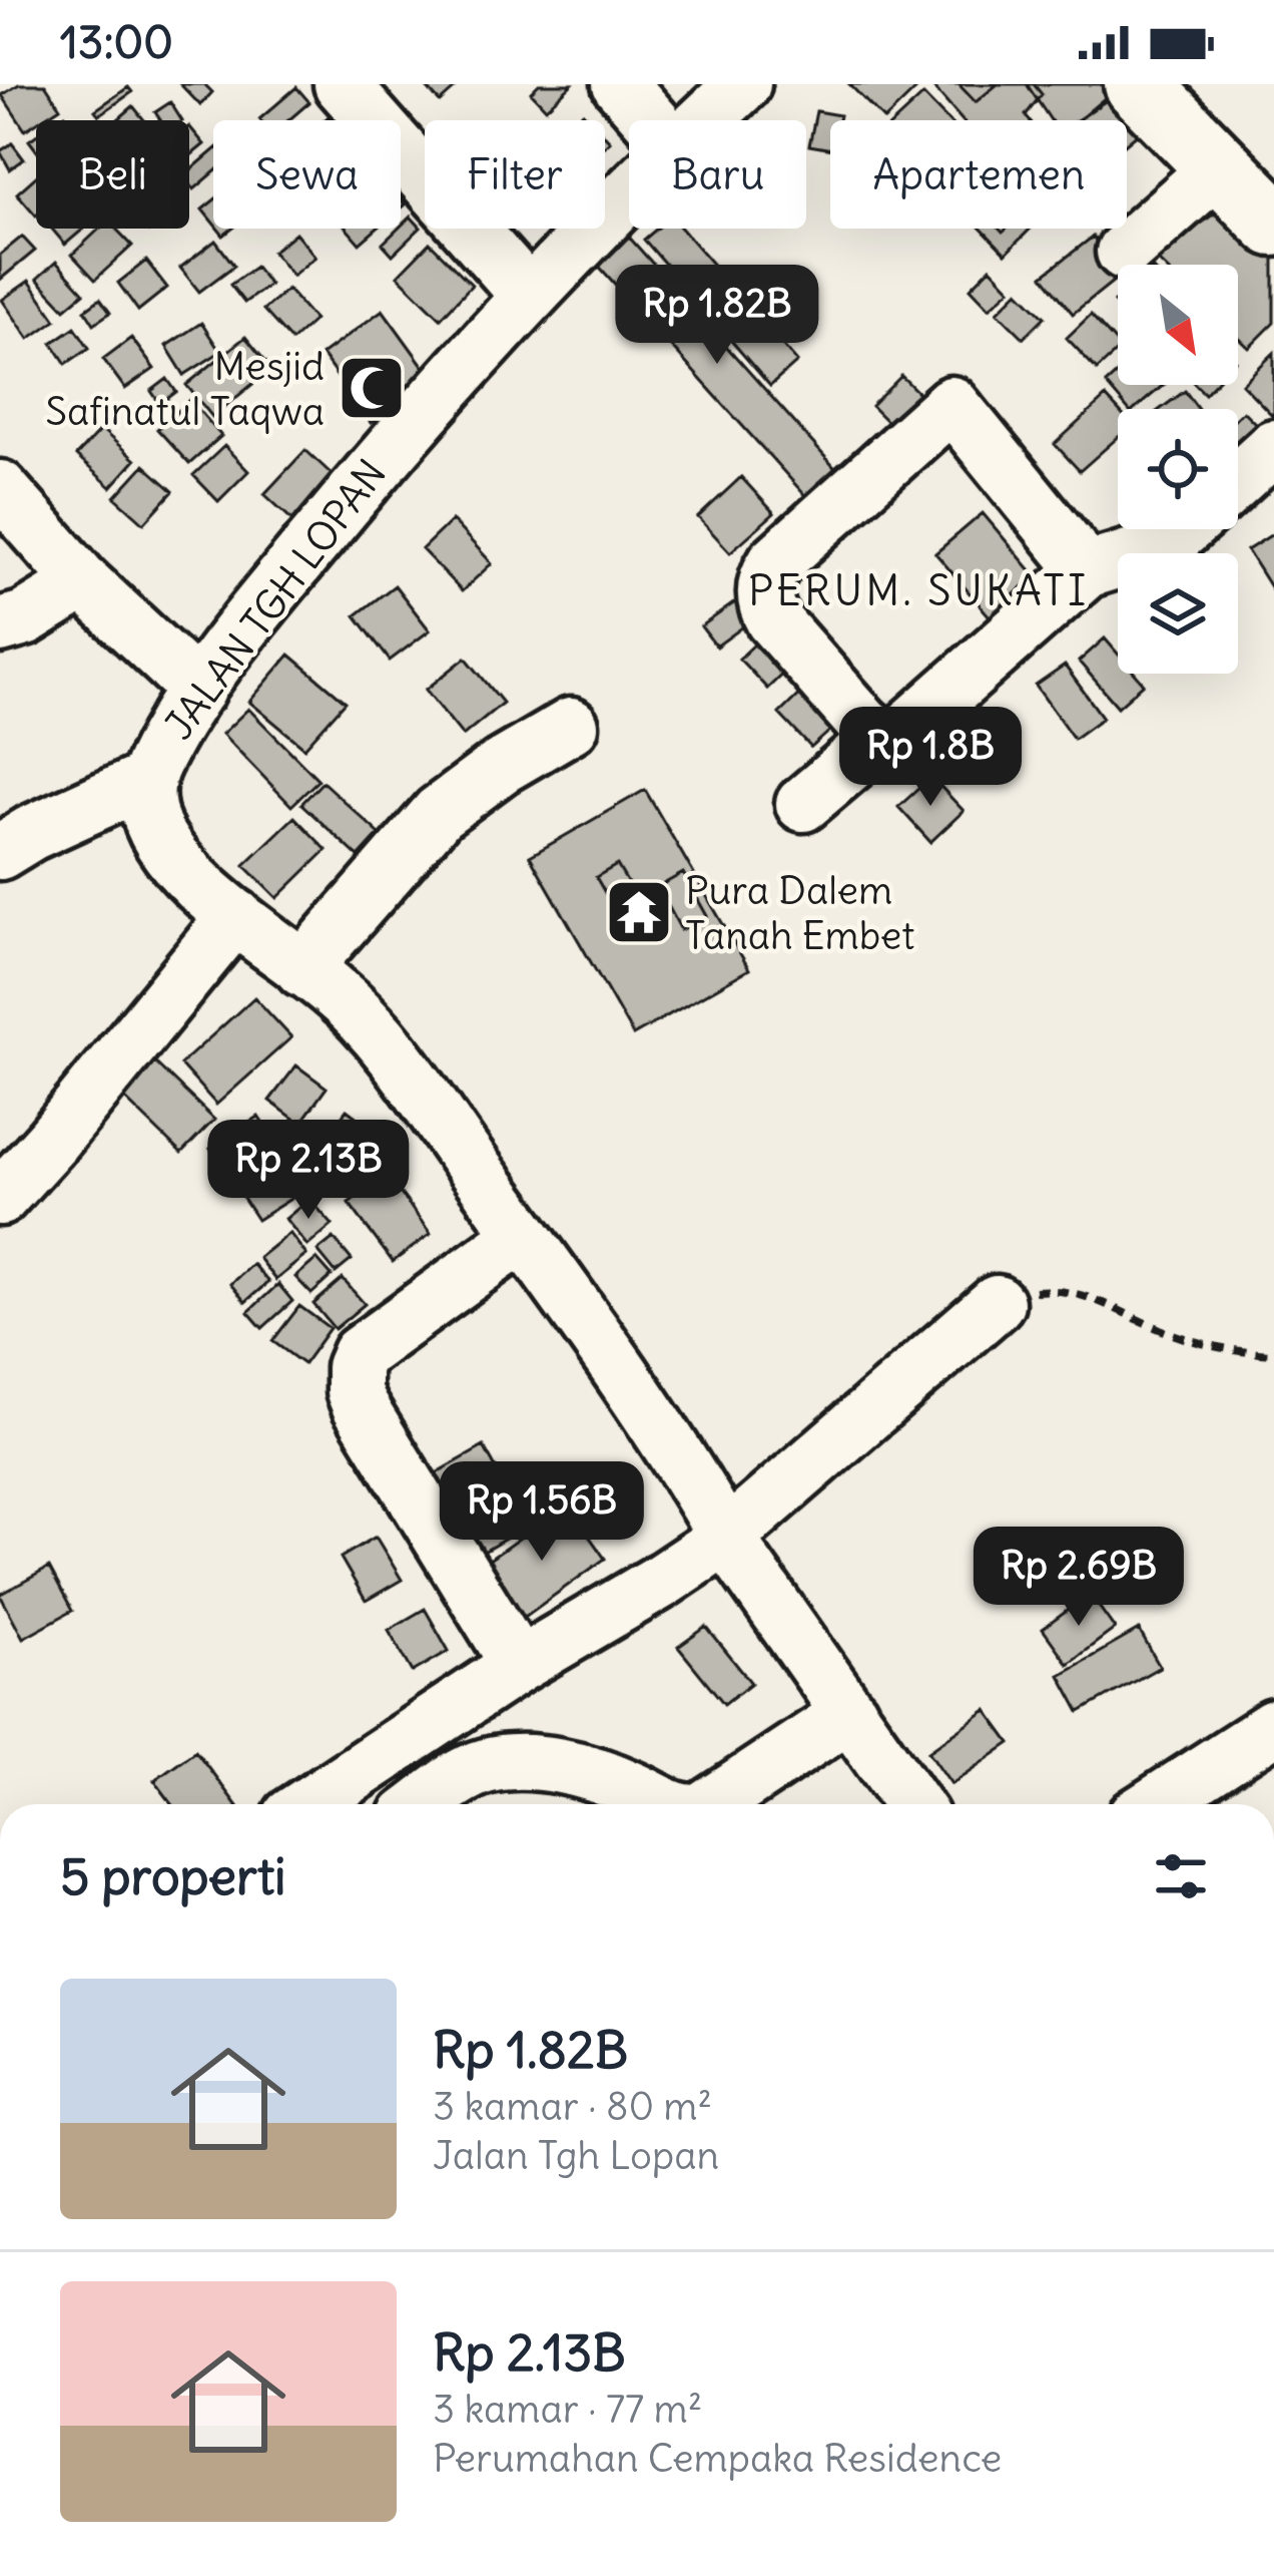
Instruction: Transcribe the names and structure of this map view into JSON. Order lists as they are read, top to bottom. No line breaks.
{"streets":{"street":["JALAN TGH LOPAN"]},"districts":["PERUM. SUKATI"],"places":{"mosque":["Mesjid Safinatul Taqwa"],"temple":["Pura Dalem Tanah Embet"]},"north":"bottom right","page":{"status":"13:00","chip":["Beli","Sewa","Filter","Baru","Apartemen"],"price":["Rp 1.82B","Rp 1.8B","Rp 2.13B","Rp 1.56B","Rp 2.69B"],"heading":"5 properti","list":[{"name":"Rp 1.82B","note":"3 kamar · 80 m² · Jalan Tgh Lopan"},{"name":"Rp 2.13B","note":"3 kamar · 77 m² · Perumahan Cempaka Residence"}]}}
